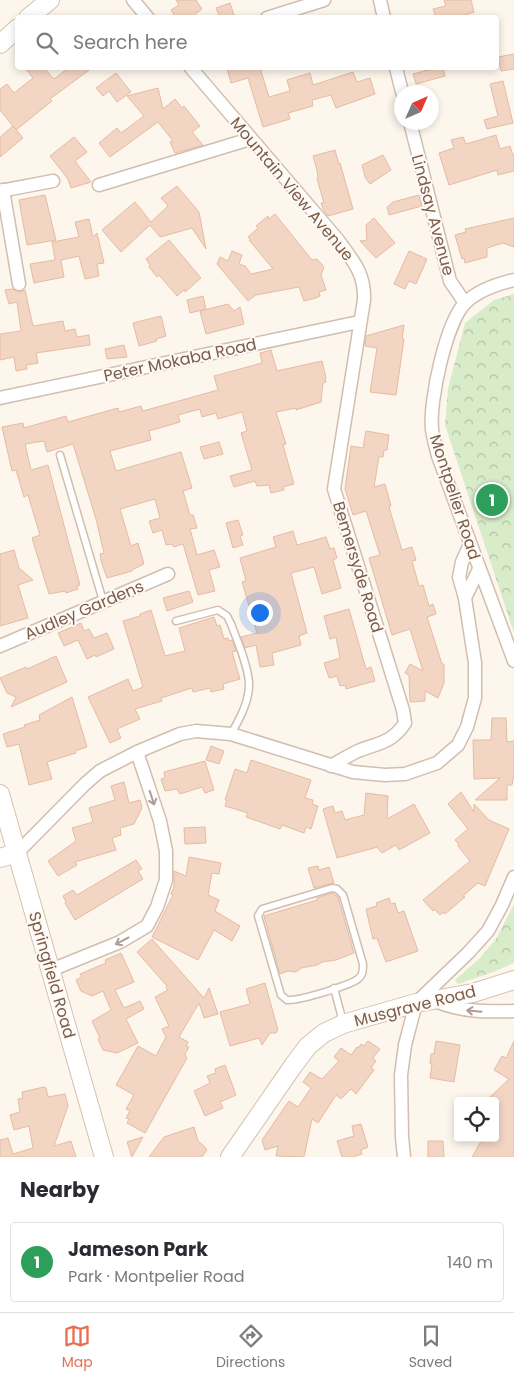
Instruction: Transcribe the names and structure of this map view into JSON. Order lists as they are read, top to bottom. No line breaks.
{"streets":{"street":["Mountain View Avenue","Lindsay Avenue","Peter Mokaba Road","Montpelier Road","Bemersyde Road","Audley Gardens","Springfield Road","Musgrave Road"]},"crossings":[["Mountain View Avenue","Peter Mokaba Road"],["Mountain View Avenue","Bemersyde Road"],["Lindsay Avenue","Montpelier Road"],["Peter Mokaba Road","Bemersyde Road"]],"north":"top right","page":{"search":"Search here","pins":"1","heading":"Nearby","list":[{"mark":"1","name":"Jameson Park","note":"Park · Montpelier Road","value":"140 m"}],"nav":["Map","Directions","Saved"]}}
